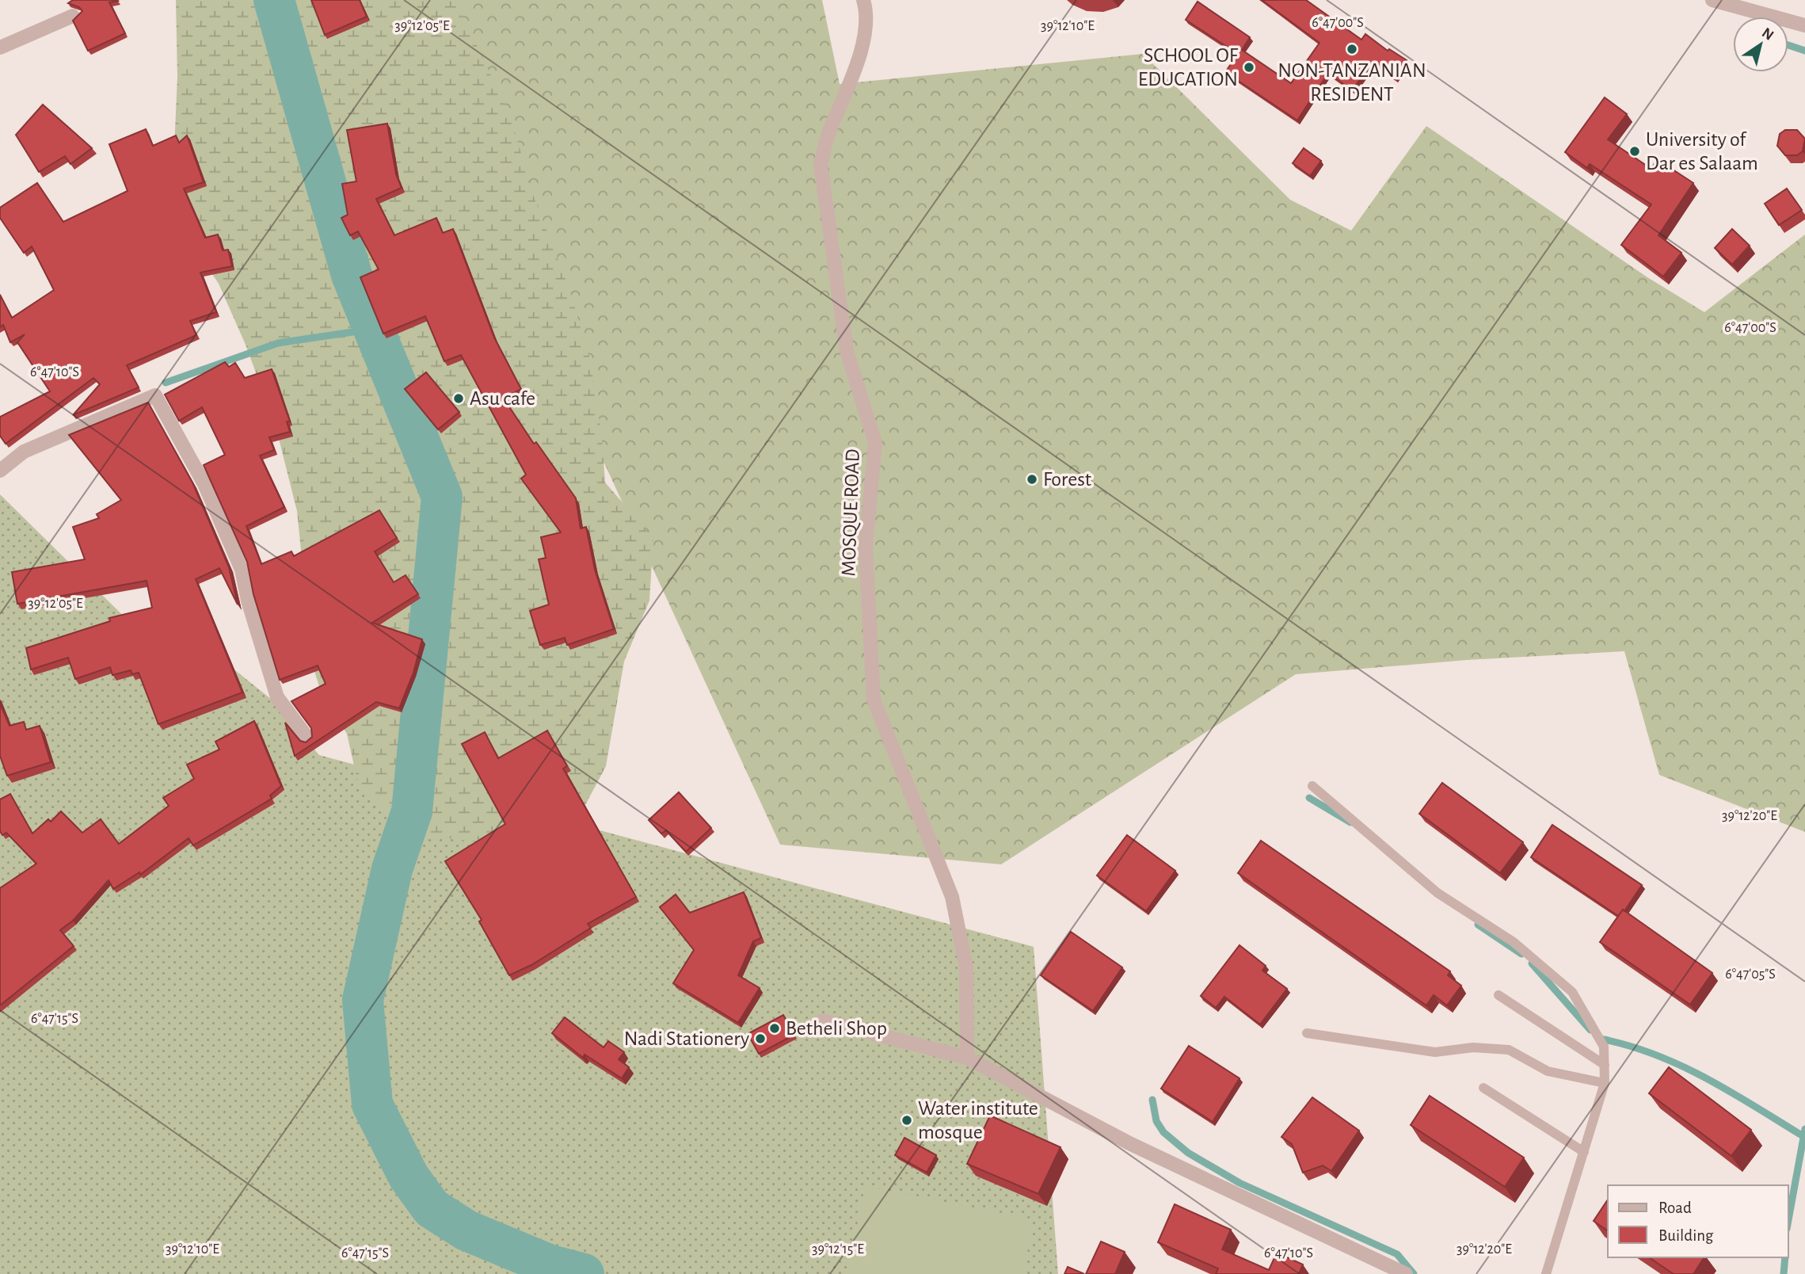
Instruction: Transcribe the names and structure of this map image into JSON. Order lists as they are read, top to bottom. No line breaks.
{"streets":{"street":["MOSQUE ROAD"]},"places":["NON-TANZANIAN RESIDENT","SCHOOL OF EDUCATION","University of Dar es Salaam","Asu cafe","Forest","Betheli Shop","Nadi Stationery","Water institute mosque"],"legend":["Road","Building"],"north":"top right","coordinates":["6°47'00\"S","39°12'05\"E","39°12'10\"E","6°47'10\"S","39°12'20\"E","6°47'05\"S","6°47'15\"S","39°12'15\"E"]}
